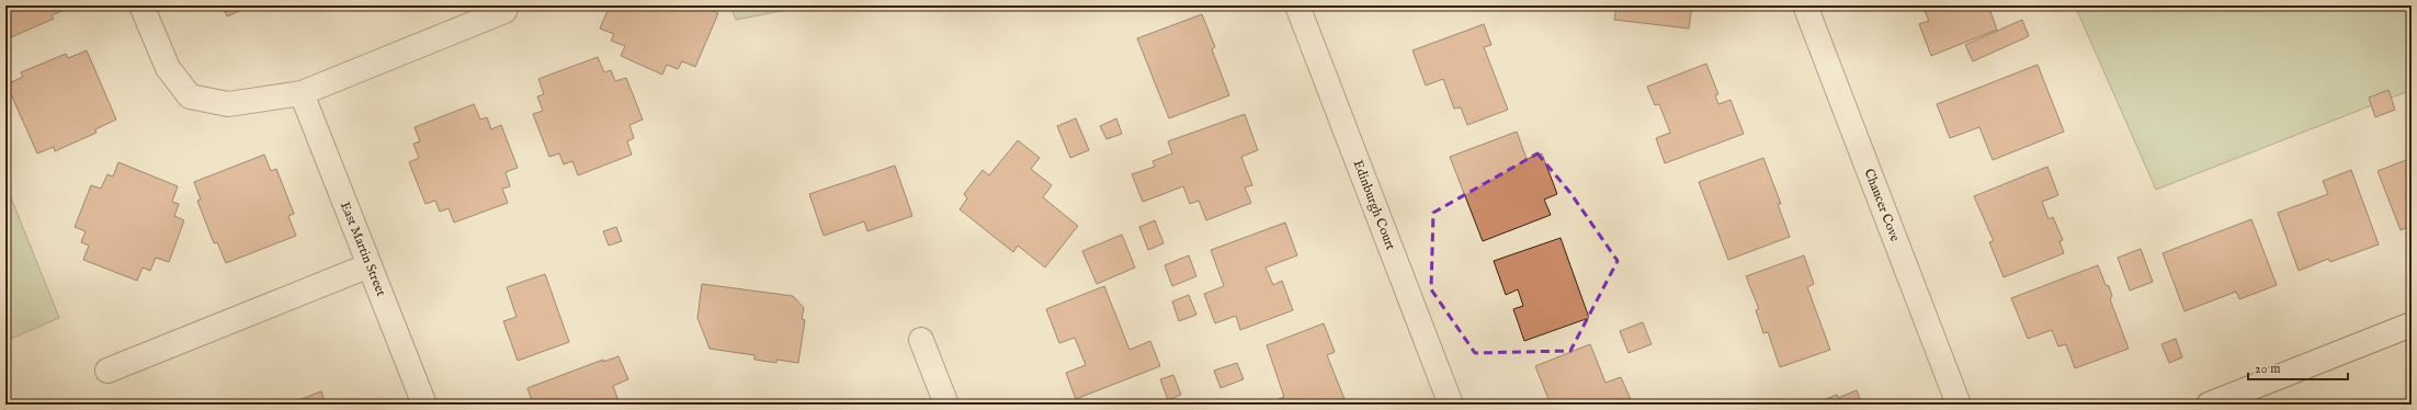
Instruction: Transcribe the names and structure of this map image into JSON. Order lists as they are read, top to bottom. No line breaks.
{"streets":{"street":["Edinburgh Court","Chaucer Cove","East Martin Street"]},"scale_bar":"20 m"}
